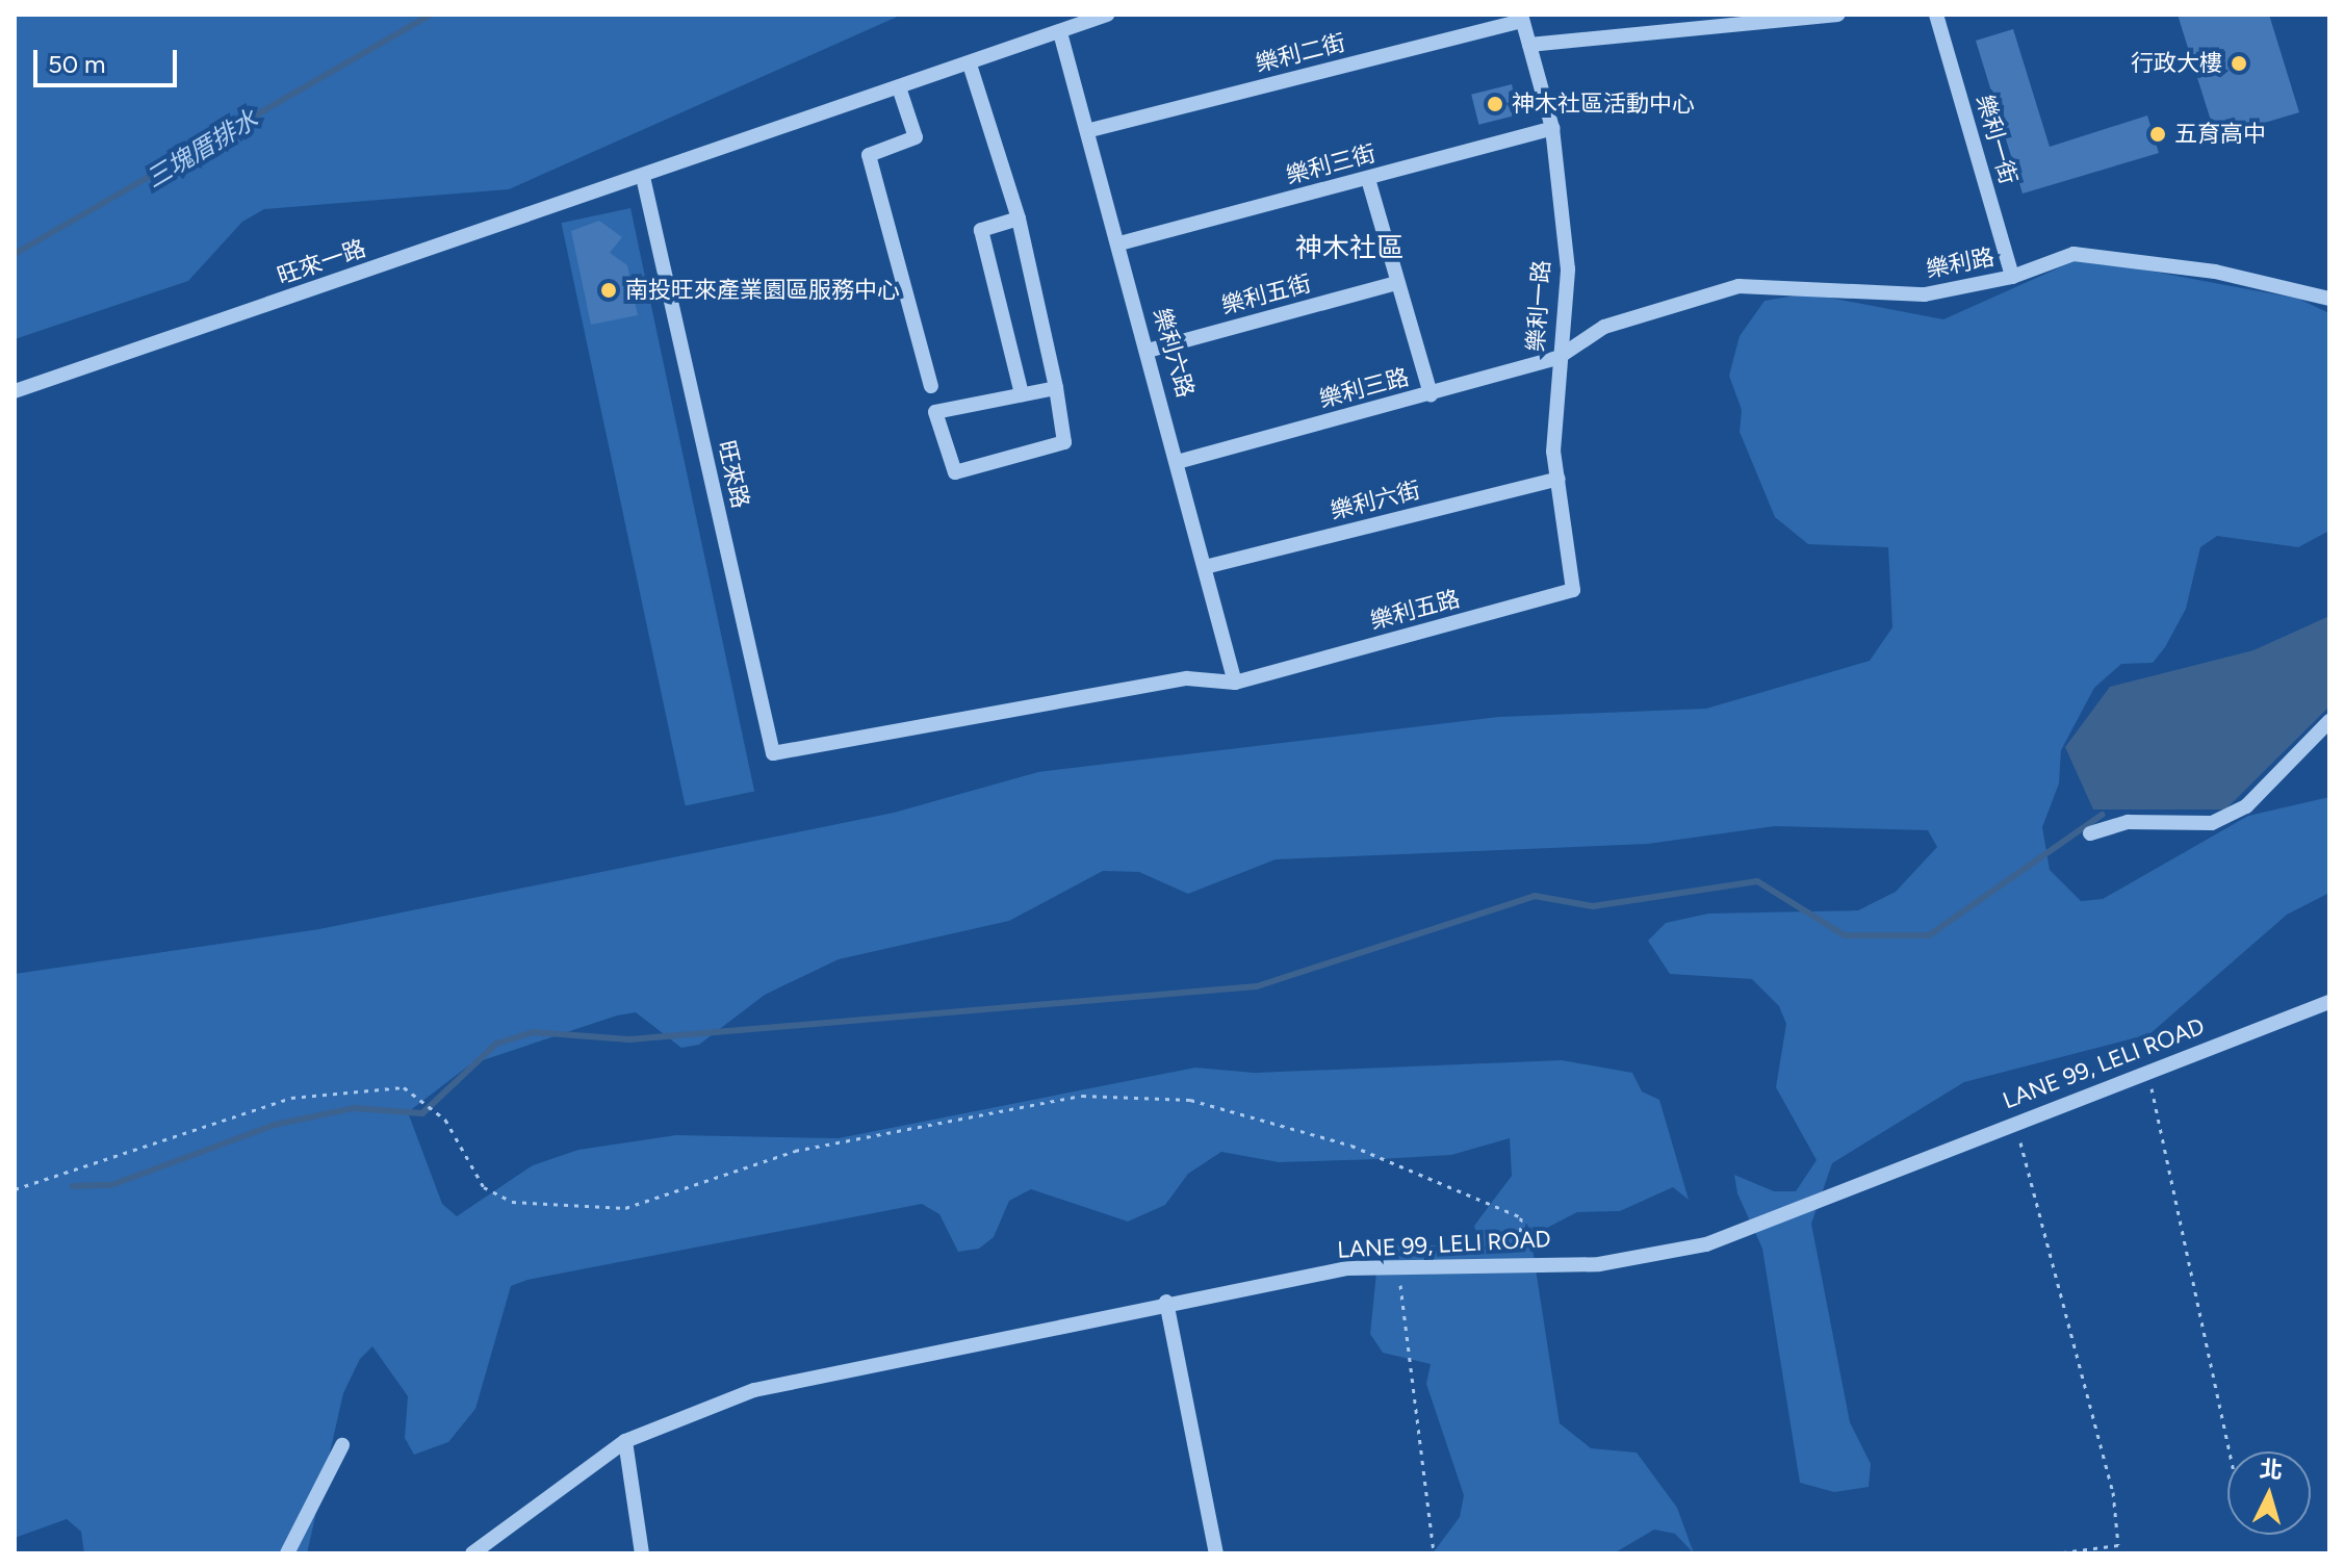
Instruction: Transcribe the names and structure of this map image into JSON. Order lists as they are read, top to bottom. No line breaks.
{"streets":{"street":["樂利二街","樂利一街","樂利三街","旺來一路","樂利路","樂利五街","樂利一路","樂利六路","樂利三路","旺來路","樂利六街","樂利五路","LANE 99, LELI ROAD"]},"crossings":[["樂利二街","樂利一路"],["樂利二街","樂利六路"],["樂利一街","樂利路"],["樂利三街","樂利一路"],["樂利三街","樂利六路"],["旺來一路","旺來路"],["樂利路","樂利一路"],["樂利路","樂利三路"],["樂利五街","樂利六路"],["樂利一路","樂利三路"],["樂利一路","樂利六街"],["樂利一路","樂利五路"],["樂利六路","樂利三路"],["樂利六路","旺來路"],["樂利六路","樂利六街"],["樂利六路","樂利五路"],["旺來路","樂利五路"]],"districts":["神木社區"],"water":["三塊厝排水"],"places":["行政大樓","神木社區活動中心","五育高中","南投旺來產業園區服務中心"],"scale_bar":"50 m","north":"top"}
